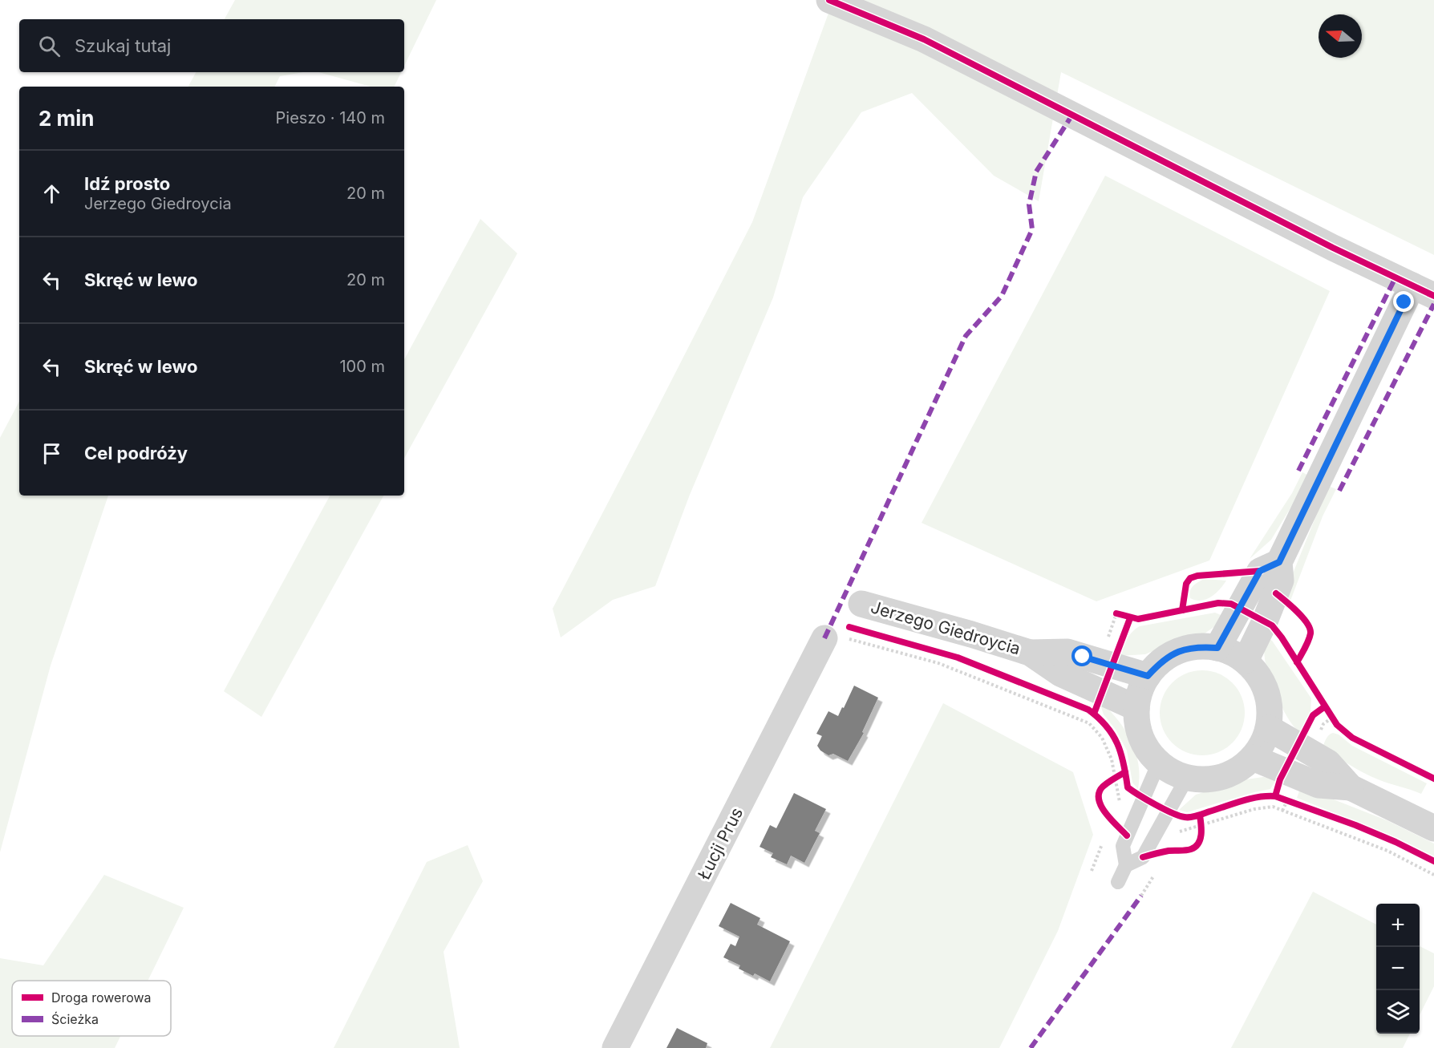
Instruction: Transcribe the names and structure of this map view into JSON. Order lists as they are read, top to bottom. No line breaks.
{"streets":{"street":["Jerzego Giedroycia","Łucji Prus"]},"legend":["Droga rowerowa","Ścieżka"],"north":"left","page":{"search":"Szukaj tutaj","heading":["2 min","Pieszo · 140 m"],"list":[["Idź prosto","Jerzego Giedroycia","20 m"],["Skręć w lewo","20 m"],["Skręć w lewo","100 m"],"Cel podróży"],"map_buttons":["+","−"]}}
